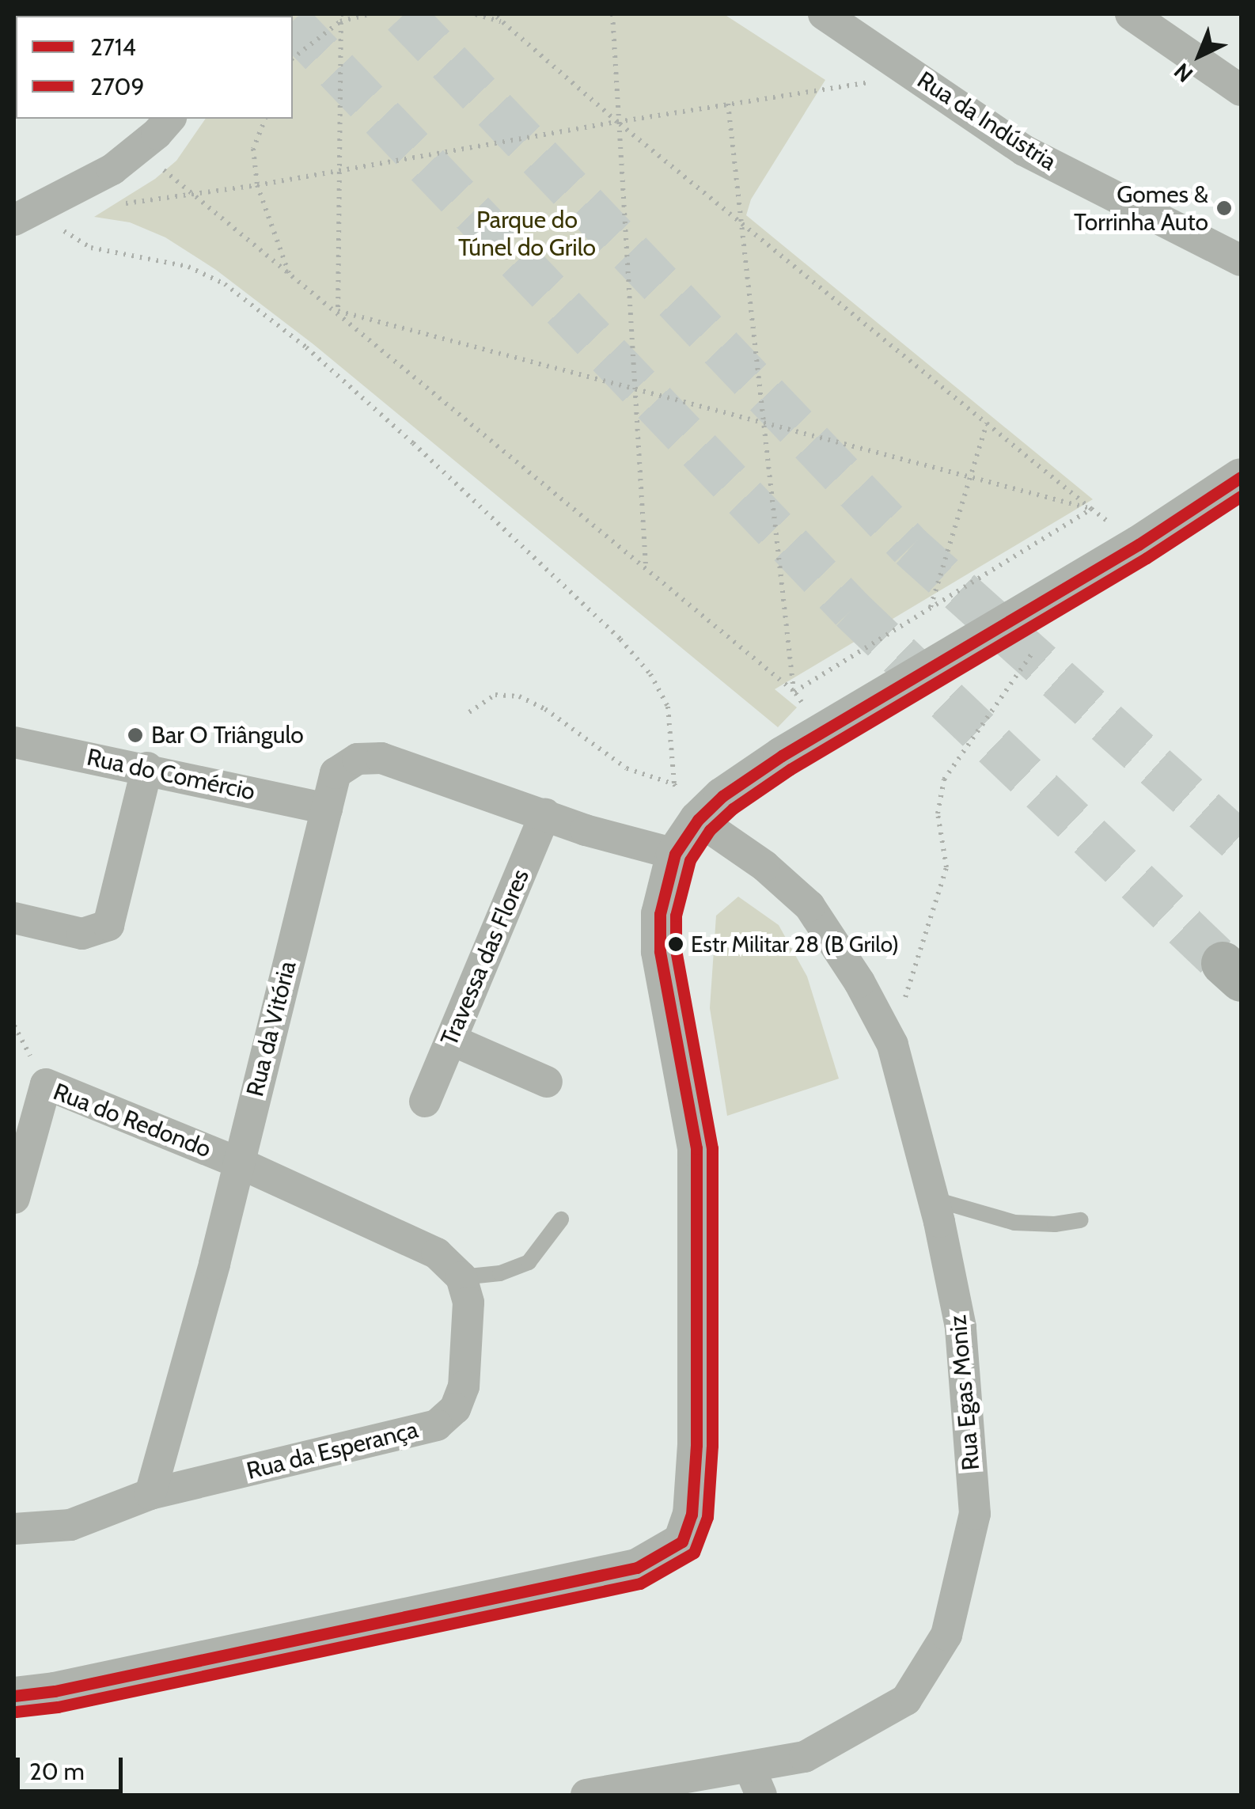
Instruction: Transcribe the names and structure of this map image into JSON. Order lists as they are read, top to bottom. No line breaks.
{"streets":{"street":["Rua da Indústria","Rua do Comércio","Travessa das Flores","Rua da Vitória","Rua do Redondo","Rua Egas Moniz","Rua da Esperança"]},"crossings":[["Rua do Comércio","Rua da Vitória"],["Travessa das Flores","Rua da Vitória"],["Rua da Vitória","Rua do Redondo"],["Rua da Vitória","Rua da Esperança"]],"parks":["Parque do Túnel do Grilo"],"places":["Gomes & Torrinha Auto","Bar O Triângulo","Estr Militar 28 (B Grilo)"],"lines":["transit line 2714","transit line 2709"],"legend":["2714","2709"],"scale_bar":"20 m","north":"bottom left"}
